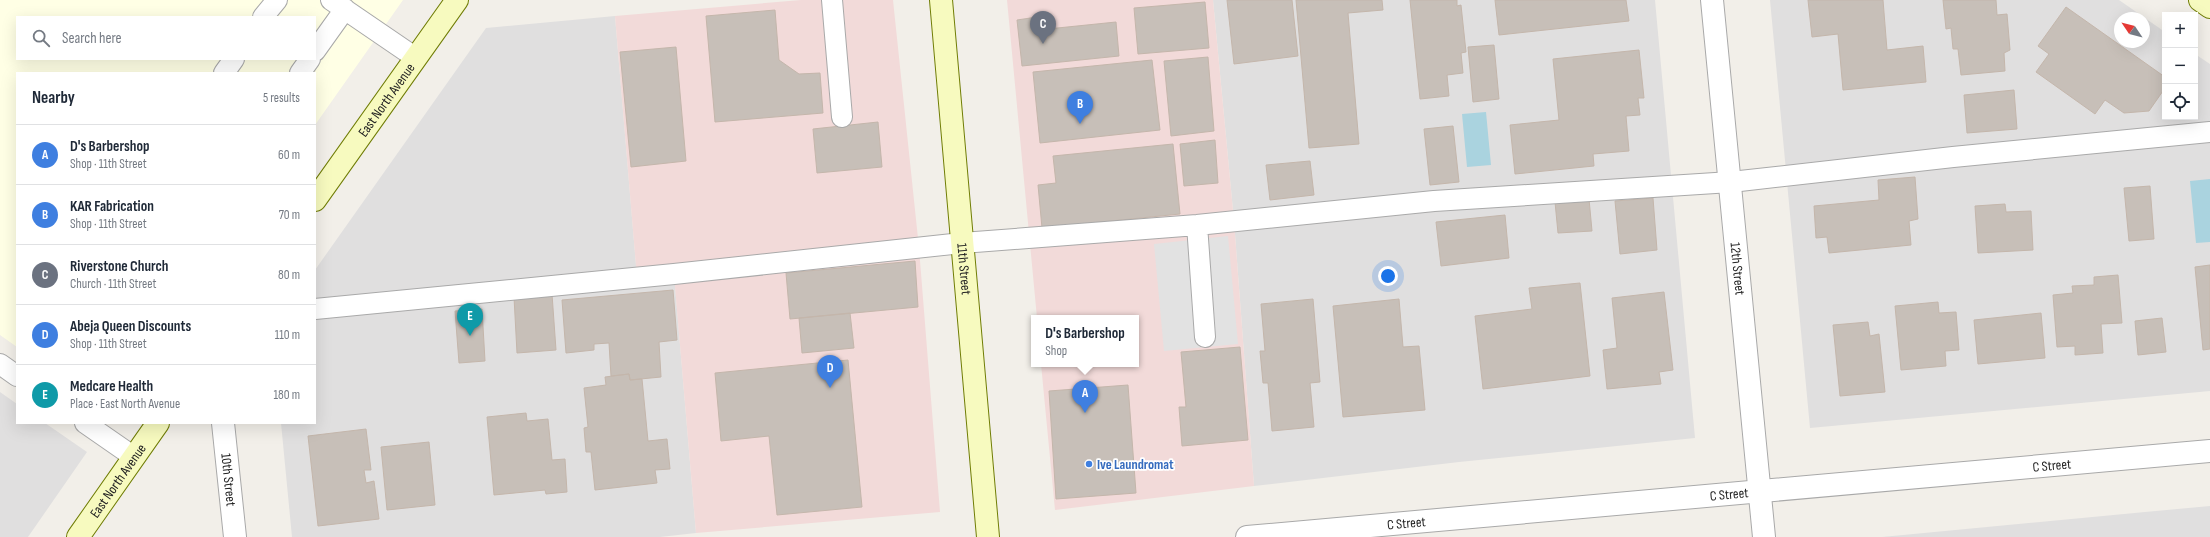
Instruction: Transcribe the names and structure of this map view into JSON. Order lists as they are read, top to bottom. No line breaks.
{"streets":{"main road":["East North Avenue","11th Street"],"street":["12th Street","C Street","10th Street"]},"crossings":[["12th Street","C Street"]],"places":["Ive Laundromat"],"north":"top left","page":{"pins":["C","B","E","D","A"],"map_buttons":["+","−"],"search":"Search here","heading":["Nearby","5 results"],"list":[{"mark":"A","name":"D's Barbershop","note":"Shop · 11th Street","value":"60 m"},{"mark":"B","name":"KAR Fabrication","note":"Shop · 11th Street","value":"70 m"},{"mark":"C","name":"Riverstone Church","note":"Church · 11th Street","value":"80 m"},{"mark":"D","name":"Abeja Queen Discounts","note":"Shop · 11th Street","value":"110 m"},{"mark":"E","name":"Medcare Health","note":"Place · East North Avenue","value":"180 m"}],"popup":["D's Barbershop","Shop"]}}
